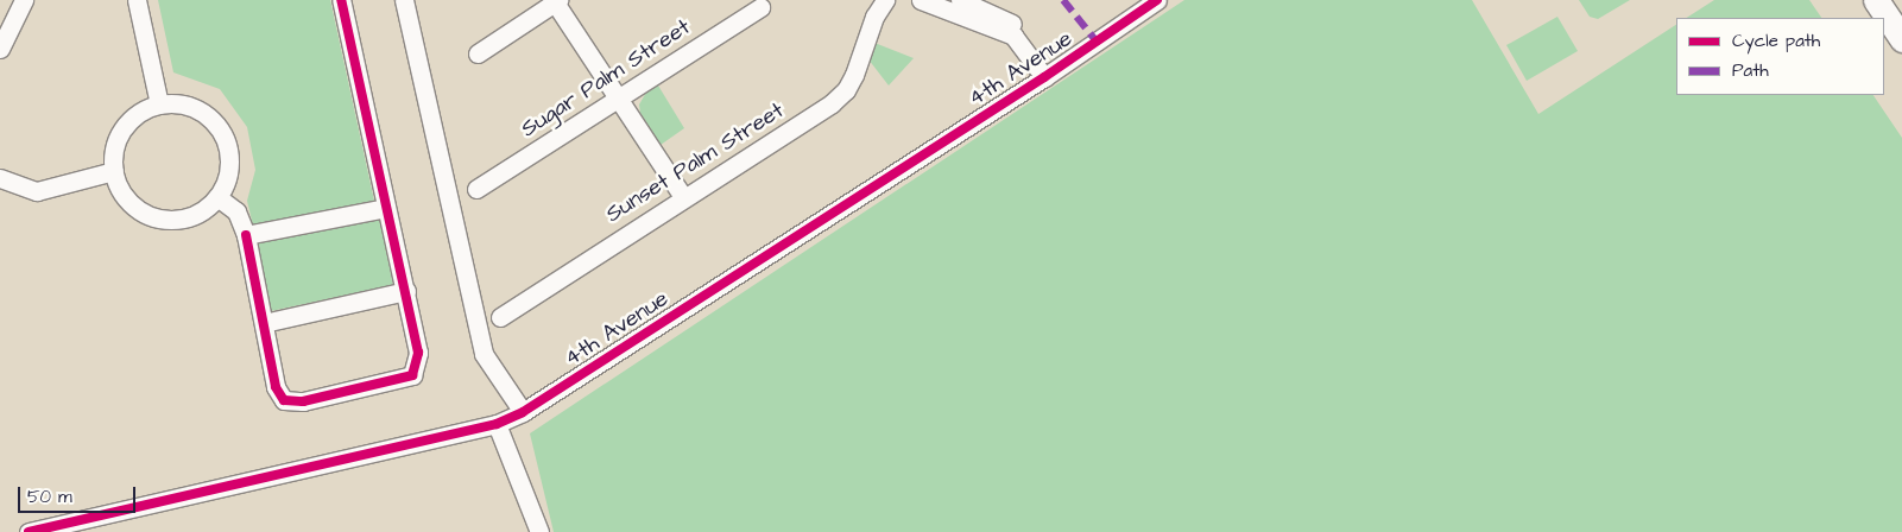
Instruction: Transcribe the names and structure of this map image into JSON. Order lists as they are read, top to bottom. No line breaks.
{"streets":{"street":["4th Avenue","Sugar Palm Street","Sunset Palm Street"]},"legend":["Cycle path","Path"],"scale_bar":"50 m"}
